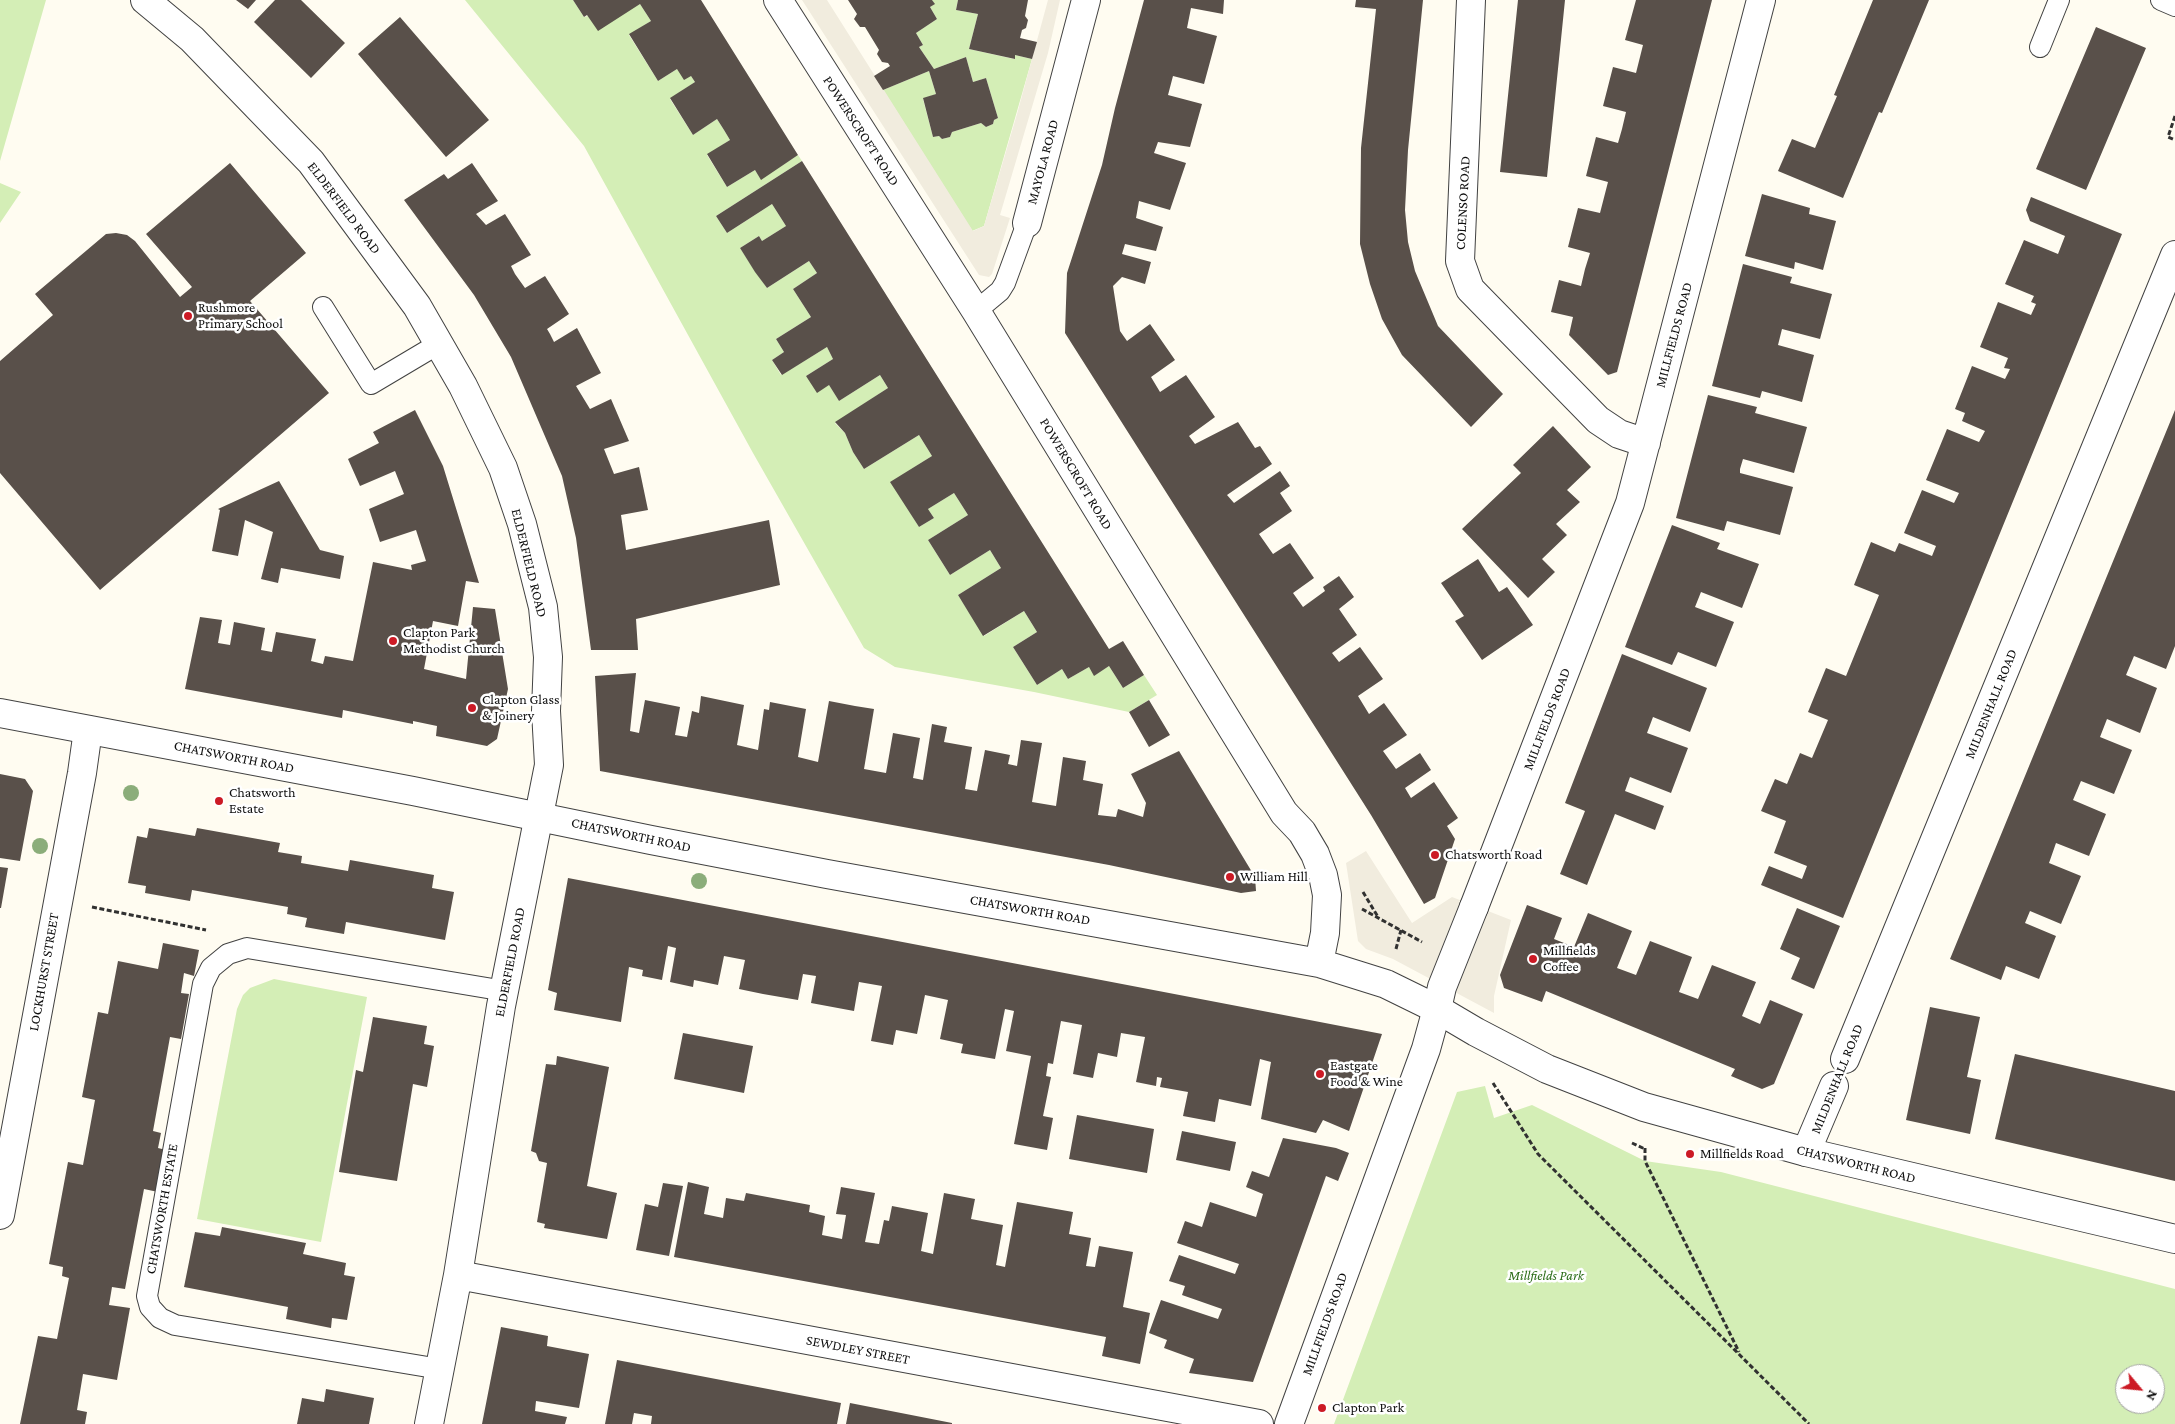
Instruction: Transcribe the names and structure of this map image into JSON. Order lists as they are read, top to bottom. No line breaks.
{"streets":{"street":["POWERSCROFT ROAD","MAYOLA ROAD","COLENSO ROAD","ELDERFIELD ROAD","MILLFIELDS ROAD","MILDENHALL ROAD","CHATSWORTH ROAD","LOCKHURST STREET","SEWDLEY STREET"],"lane":["CHATSWORTH ESTATE"]},"crossings":[["POWERSCROFT ROAD","MAYOLA ROAD"],["POWERSCROFT ROAD","CHATSWORTH ROAD"],["COLENSO ROAD","MILLFIELDS ROAD"],["ELDERFIELD ROAD","CHATSWORTH ROAD"],["ELDERFIELD ROAD","CHATSWORTH ESTATE"],["ELDERFIELD ROAD","SEWDLEY STREET"],["MILLFIELDS ROAD","CHATSWORTH ROAD"],["MILDENHALL ROAD","CHATSWORTH ROAD"],["CHATSWORTH ROAD","LOCKHURST STREET"]],"parks":["Millfields Park"],"places":["Rushmore Primary School","Clapton Park Methodist Church","Clapton Glass & Joinery","Chatsworth Estate","Chatsworth Road","William Hill","Millfields Coffee","Eastgate Food & Wine","Millfields Road","Clapton Park"],"north":"bottom right"}
